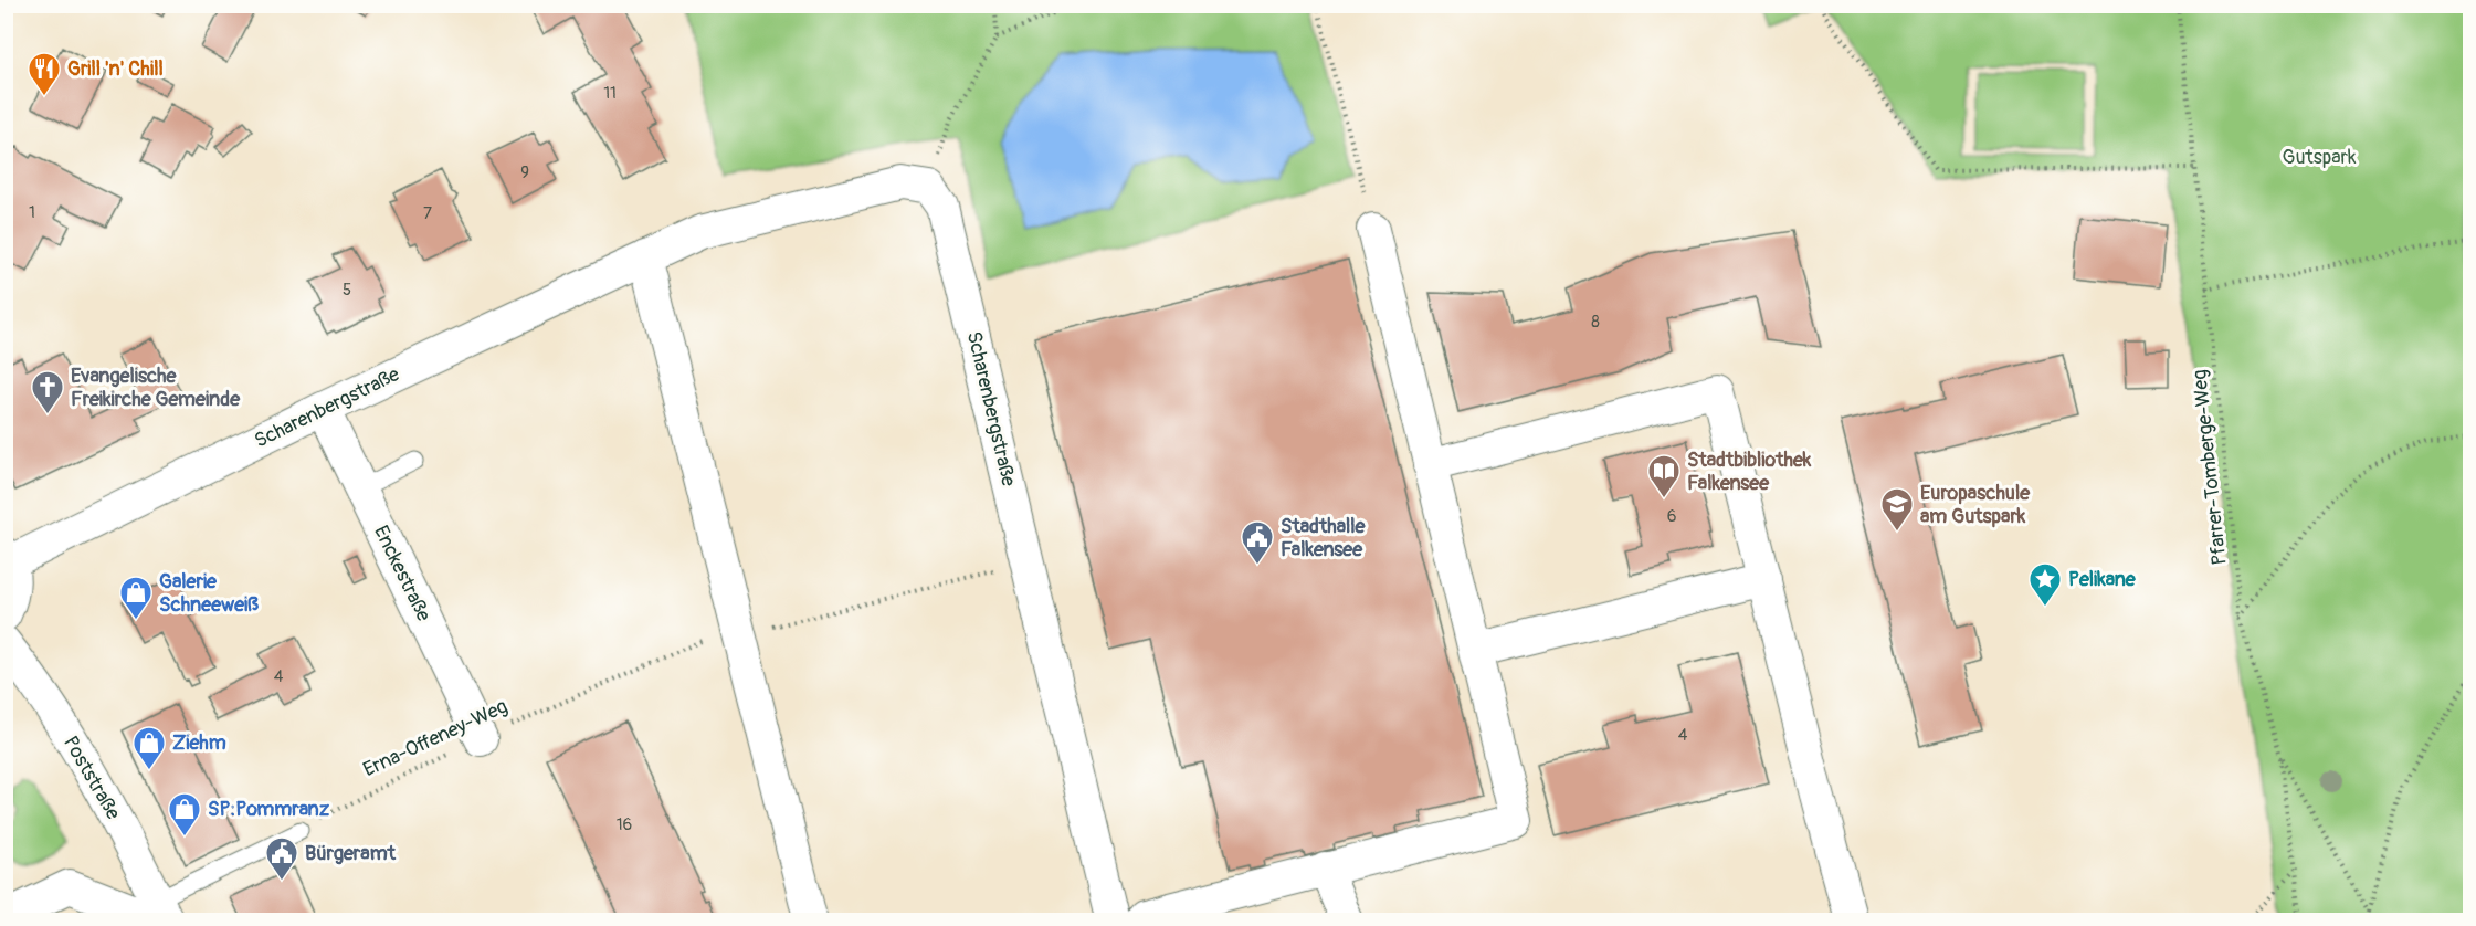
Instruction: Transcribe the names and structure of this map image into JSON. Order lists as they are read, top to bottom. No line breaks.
{"streets":{"street":["Scharenbergstraße","Enckestraße","Poststraße"],"path":["Pfarrer-Tomberge-Weg","Erna-Offeney-Weg"]},"crossings":[["Scharenbergstraße","Enckestraße"],["Scharenbergstraße","Erna-Offeney-Weg"],["Enckestraße","Erna-Offeney-Weg"]],"parks":["Gutspark"],"places":{"restaurant":["Grill 'n' Chill"],"church":["Evangelische Freikirche Gemeinde"],"library":["Stadtbibliothek Falkensee"],"school or university":["Europaschule am Gutspark"],"public building":["Stadthalle Falkensee","Bürgeramt"],"place":["Pelikane"],"shop":["Galerie Schneeweiß","Ziehm","SP:Pommranz"]},"house_numbers":["11","9","1","7","5","8","6","4","4","16"]}
